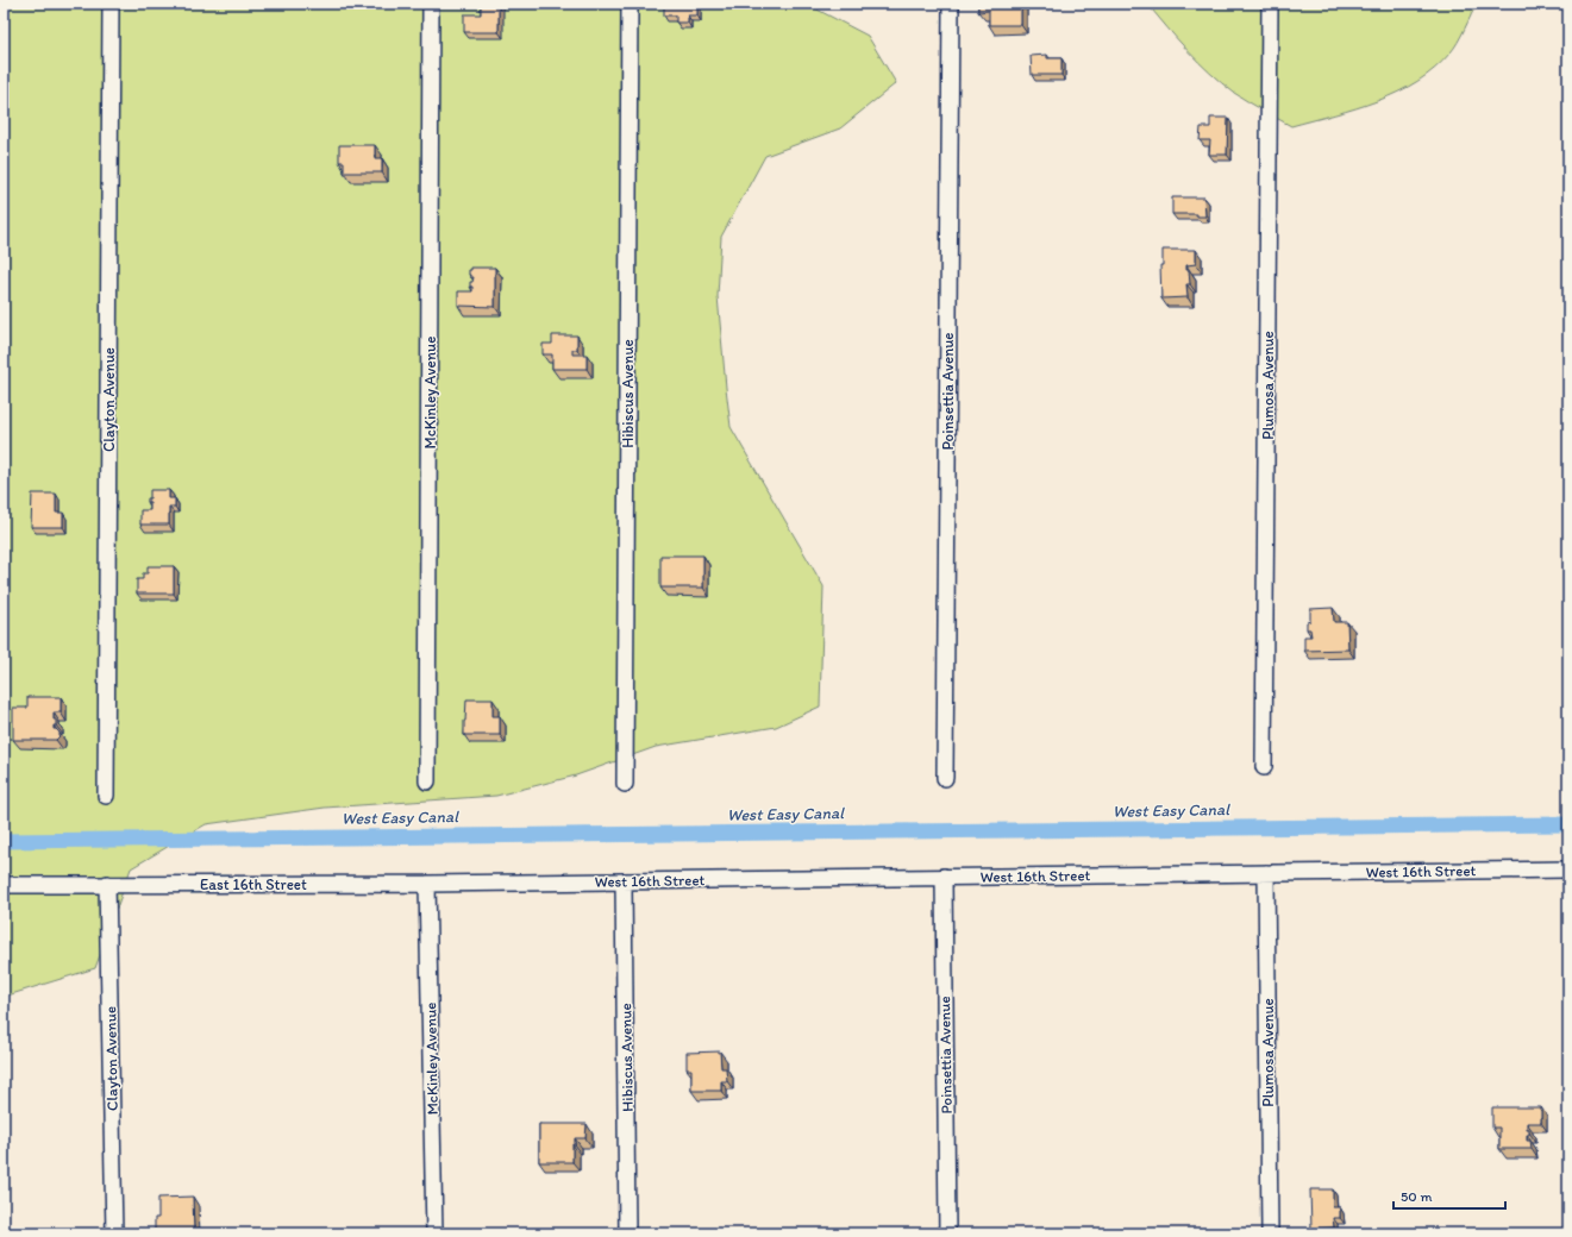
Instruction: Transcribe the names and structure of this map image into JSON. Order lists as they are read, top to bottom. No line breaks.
{"streets":{"street":["Plumosa Avenue","Poinsettia Avenue","McKinley Avenue","Hibiscus Avenue","Clayton Avenue","West 16th Street","East 16th Street"]},"crossings":[["Plumosa Avenue","West 16th Street"],["Poinsettia Avenue","West 16th Street"],["McKinley Avenue","East 16th Street"],["Hibiscus Avenue","West 16th Street"],["Clayton Avenue","East 16th Street"],["West 16th Street","East 16th Street"]],"water":["West Easy Canal"],"scale_bar":"50 m"}
